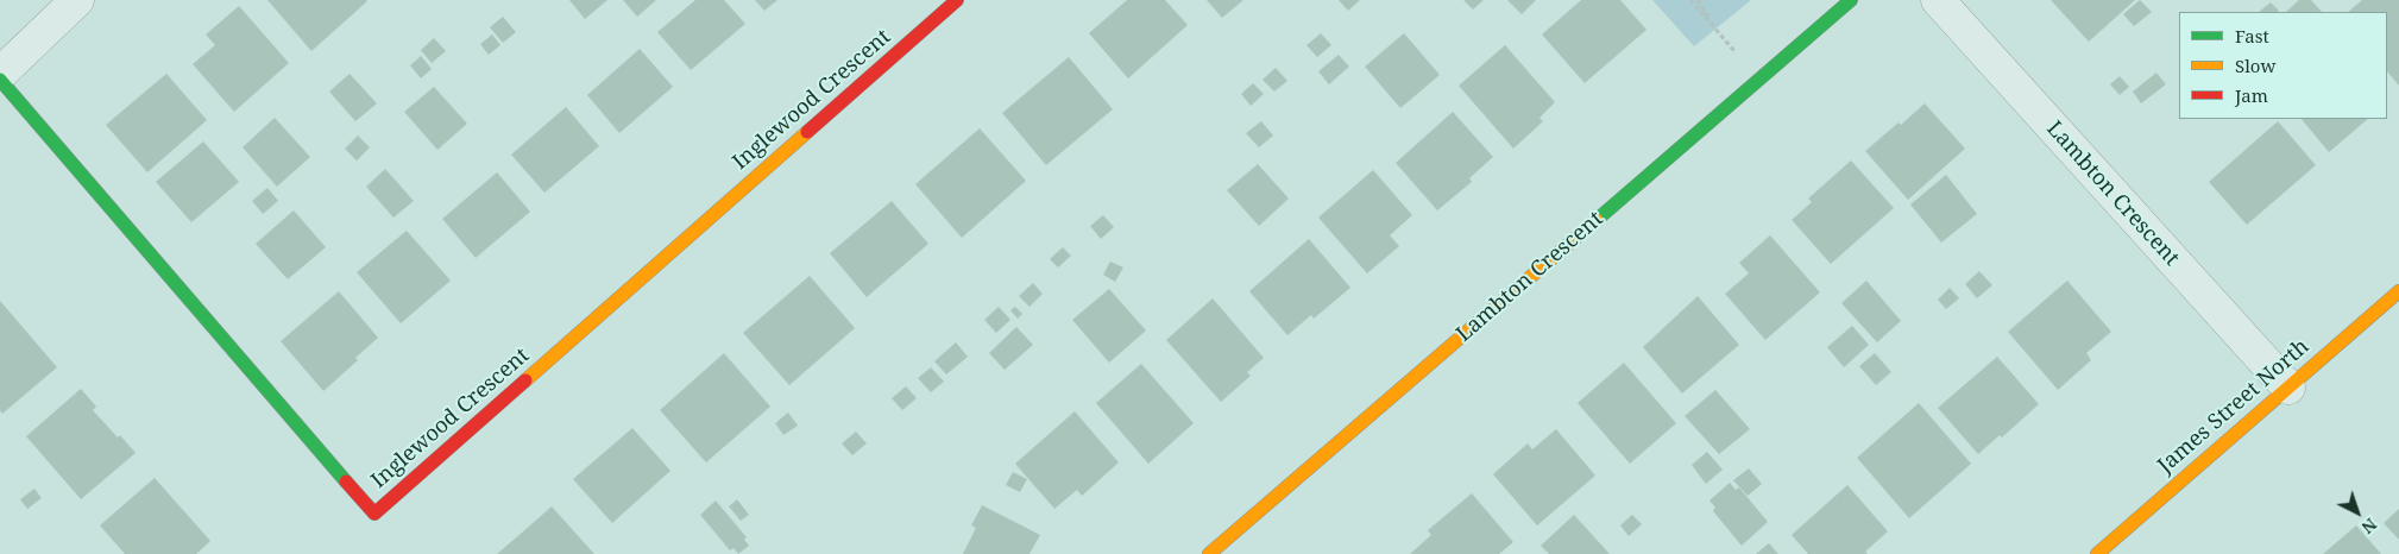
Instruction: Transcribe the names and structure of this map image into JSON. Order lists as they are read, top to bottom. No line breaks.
{"streets":{"street":["Inglewood Crescent","Lambton Crescent","James Street North"]},"crossings":[["Lambton Crescent","James Street North"]],"legend":["Fast","Slow","Jam"],"north":"bottom right"}
